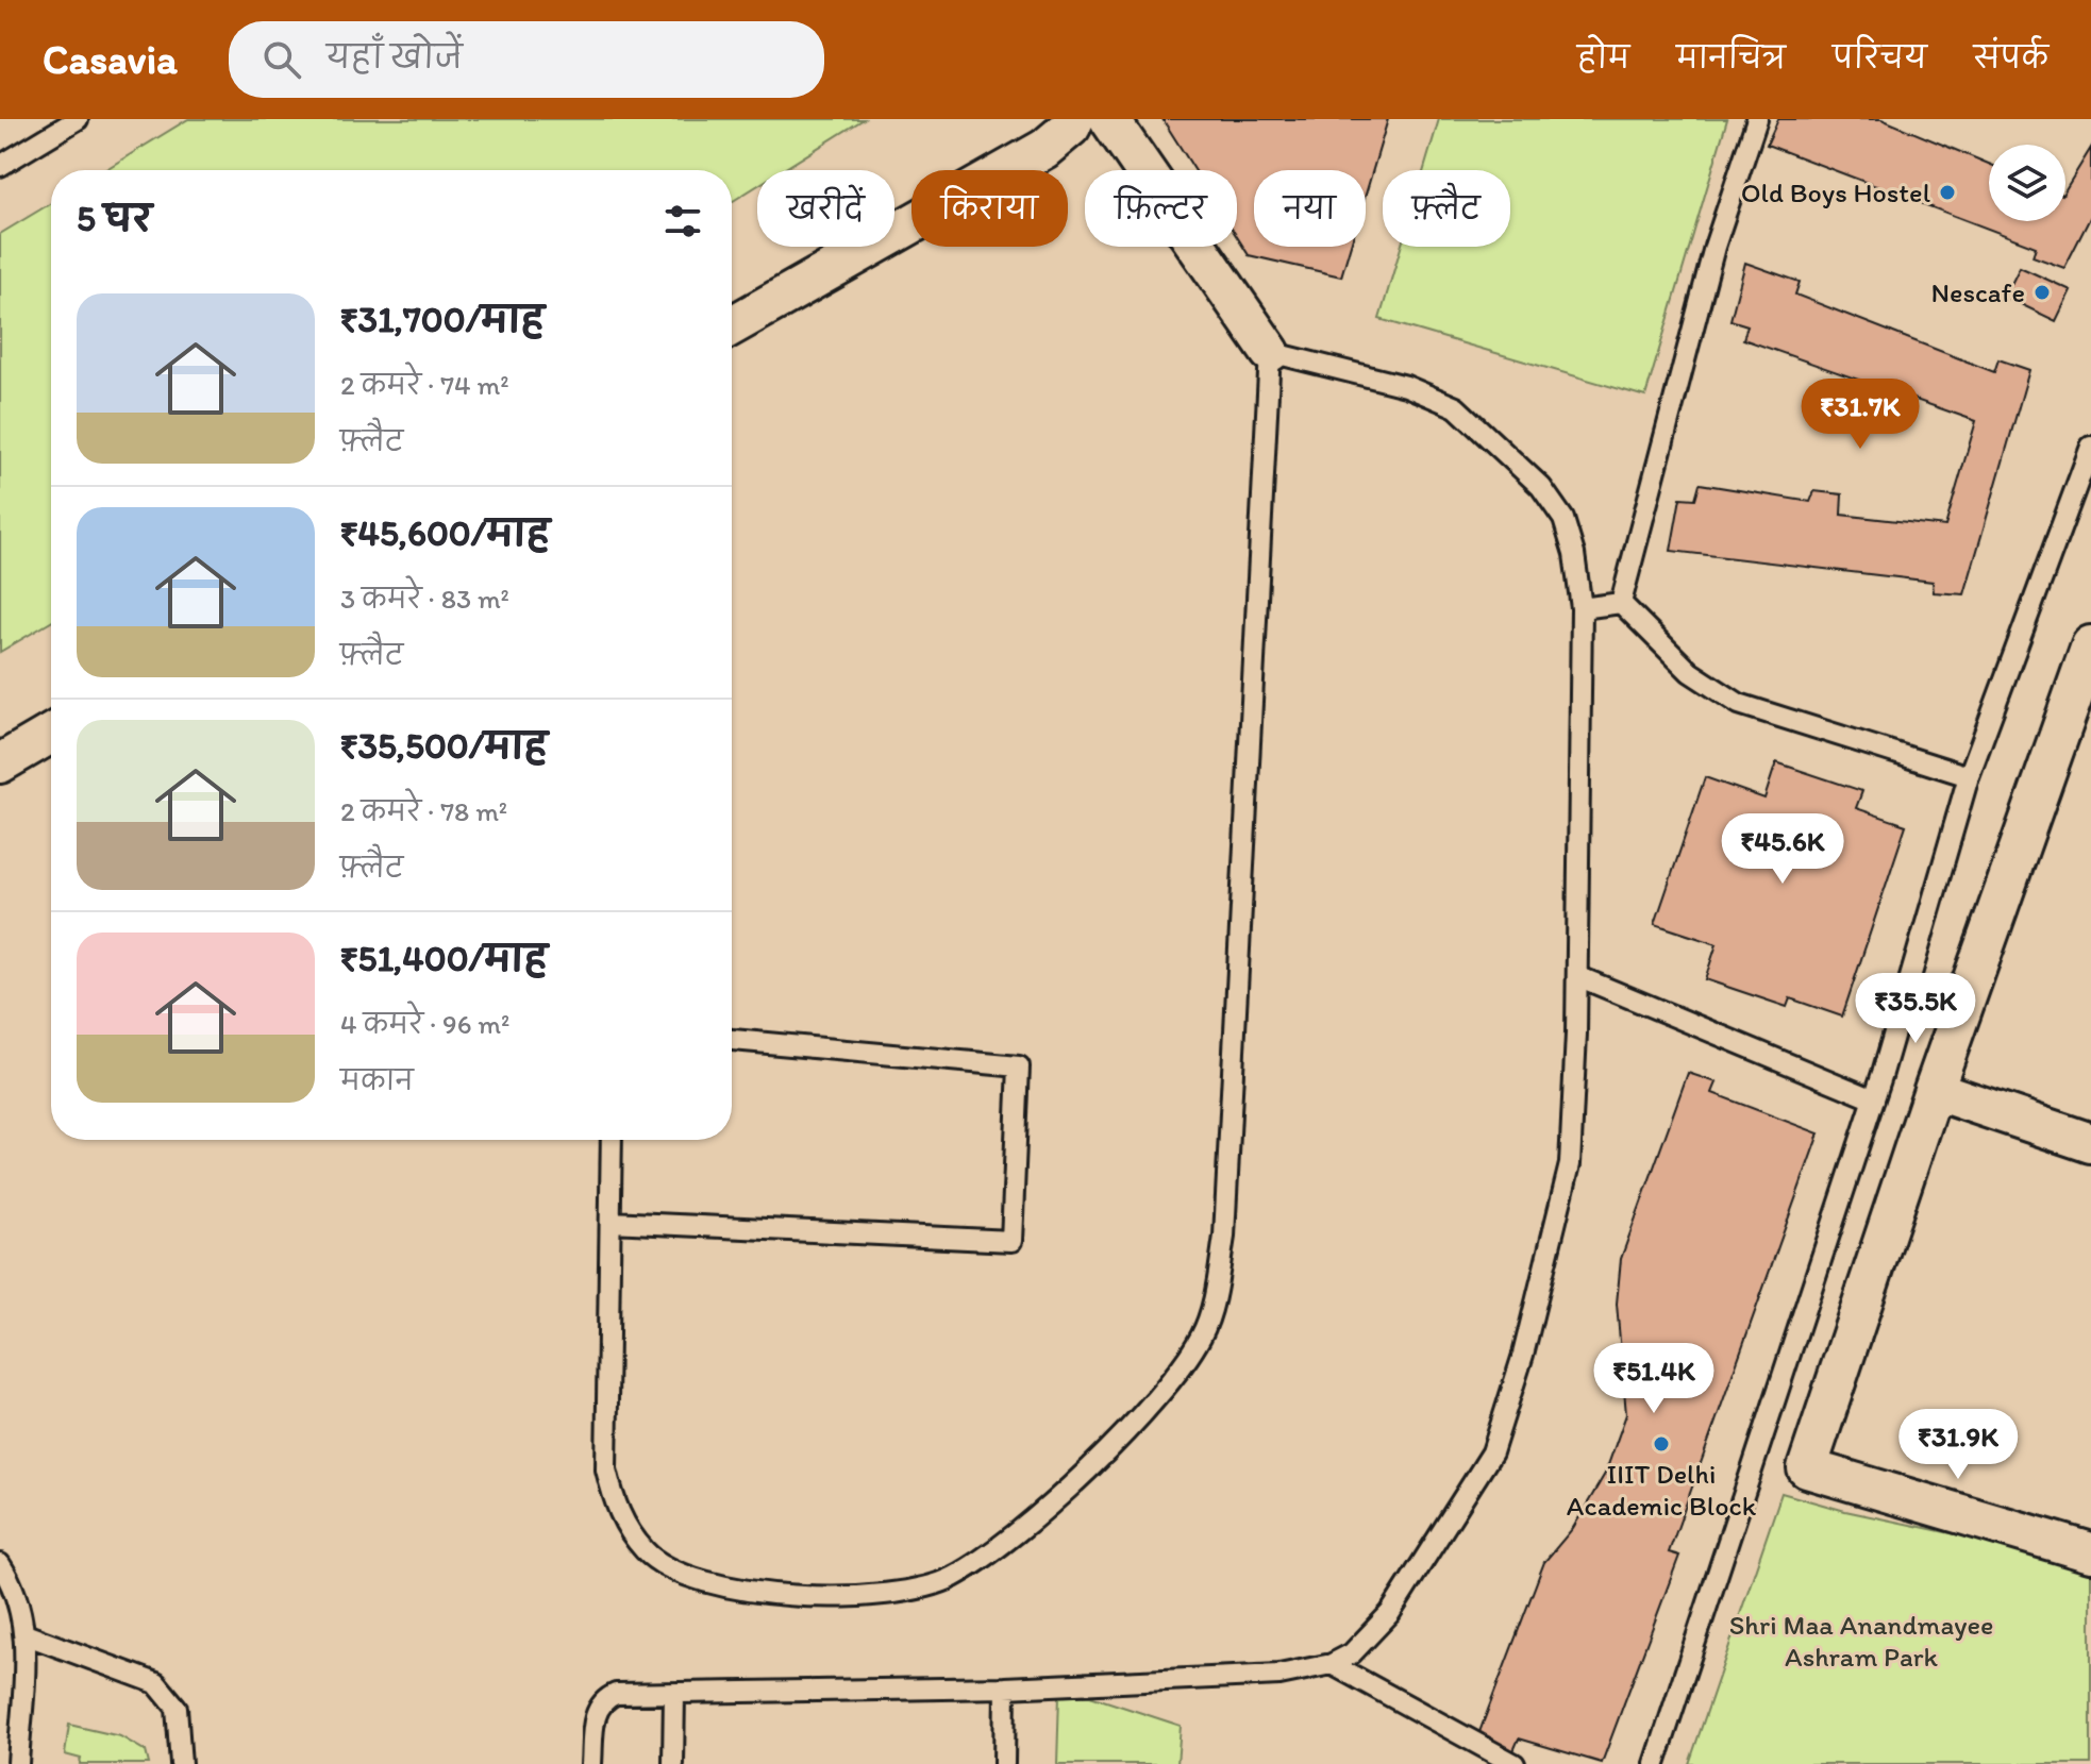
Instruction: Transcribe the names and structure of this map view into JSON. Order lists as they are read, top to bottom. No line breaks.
{"parks":["Shri Maa Anandmayee Ashram Park"],"places":["Old Boys Hostel","Nescafe","IIIT Delhi Academic Block"],"page":{"header":"Casavia","search":"यहाँ खोजें","nav":["होम","मानचित्र","परिचय","संपर्क"],"chip":["खरीदें","किराया","फ़िल्टर","नया","फ़्लैट"],"heading":"5 घर","list":[{"name":"₹31,700/माह","note":"2 कमरे · 74 m² · फ़्लैट"},{"name":"₹45,600/माह","note":"3 कमरे · 83 m² · फ़्लैट"},{"name":"₹35,500/माह","note":"2 कमरे · 78 m² · फ़्लैट"},{"name":"₹51,400/माह","note":"4 कमरे · 96 m² · मकान"}],"price":["₹31.7K","₹45.6K","₹35.5K","₹51.4K","₹31.9K"]}}
